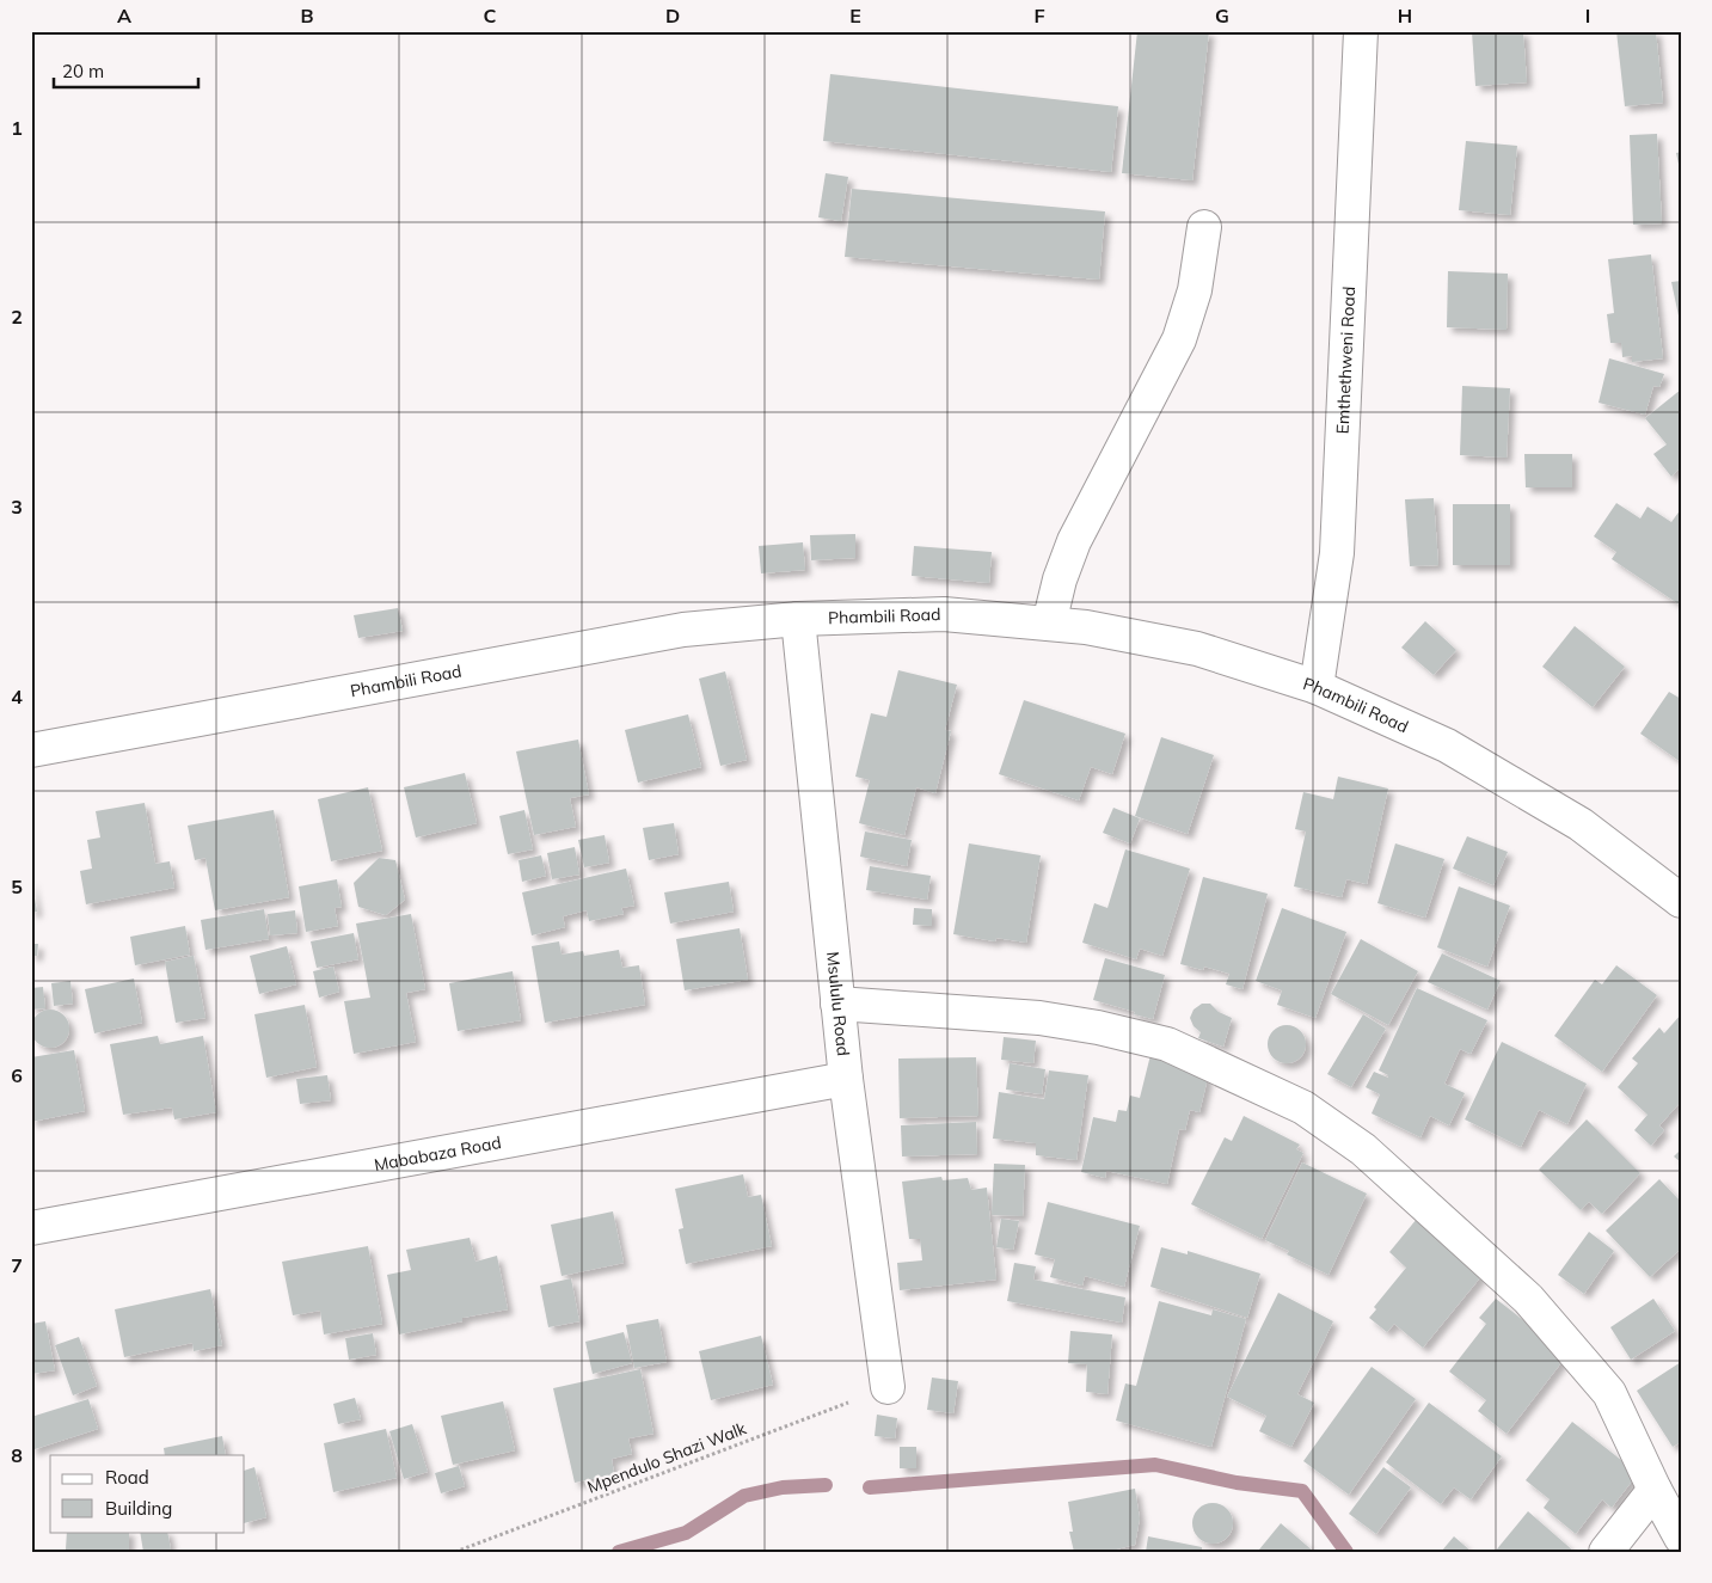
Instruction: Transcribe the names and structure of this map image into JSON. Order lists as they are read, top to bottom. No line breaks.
{"streets":{"street":["Emthethweni Road","Phambili Road","Msululu Road","Mababaza Road"],"path":["Mpendulo Shazi Walk"]},"crossings":[["Emthethweni Road","Phambili Road"],["Phambili Road","Msululu Road"],["Msululu Road","Mababaza Road"],["Msululu Road","Mpendulo Shazi Walk"]],"legend":["Road","Building"],"scale_bar":"20 m","grid":{"columns":["A","B","C","D","E","F","G","H","I"],"rows":["1","2","3","4","5","6","7","8"]}}
